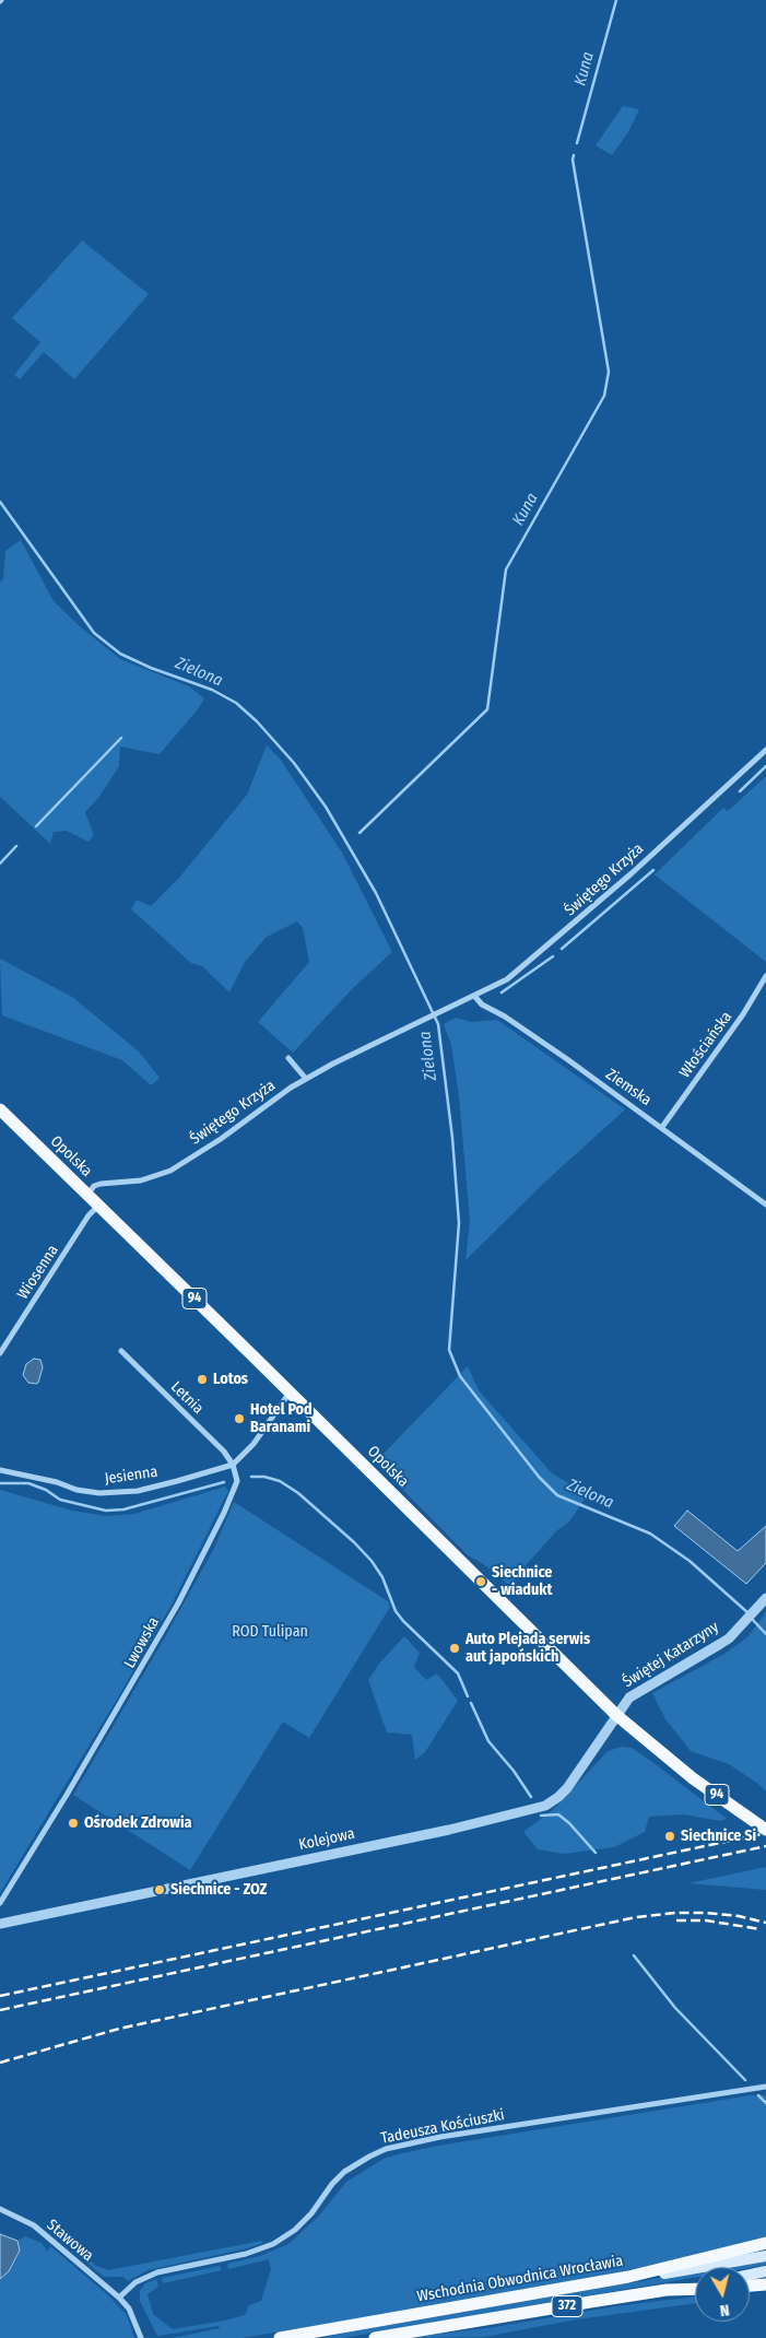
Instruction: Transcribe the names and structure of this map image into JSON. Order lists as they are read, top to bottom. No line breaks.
{"streets":{"main road":["Opolska","94","Wschodnia Obwodnica Wrocławia","372"],"street":["Świętego Krzyża","Włościańska","Ziemska","Wiosenna","Letnia","Jesienna","Lwowska","Świętej Katarzyny","Kolejowa","Tadeusza Kościuszki","Stawowa"]},"crossings":[["Świętego Krzyża","Ziemska"],["Świętego Krzyża","Opolska"],["Włościańska","Ziemska"],["Opolska","Wiosenna"],["Opolska","Świętej Katarzyny"],["Opolska","Kolejowa"],["Letnia","Jesienna"],["Letnia","Lwowska"],["Jesienna","Lwowska"],["Świętej Katarzyny","Kolejowa"],["Tadeusza Kościuszki","Stawowa"]],"water":["Kuna","Zielona"],"parks":["ROD Tulipan"],"places":["Lotos","Hotel Pod Baranami","Siechnice - wiadukt","Auto Plejada serwis aut japońskich","Ośrodek Zdrowia","Siechnice Si","Siechnice - ZOZ"],"north":"bottom"}
